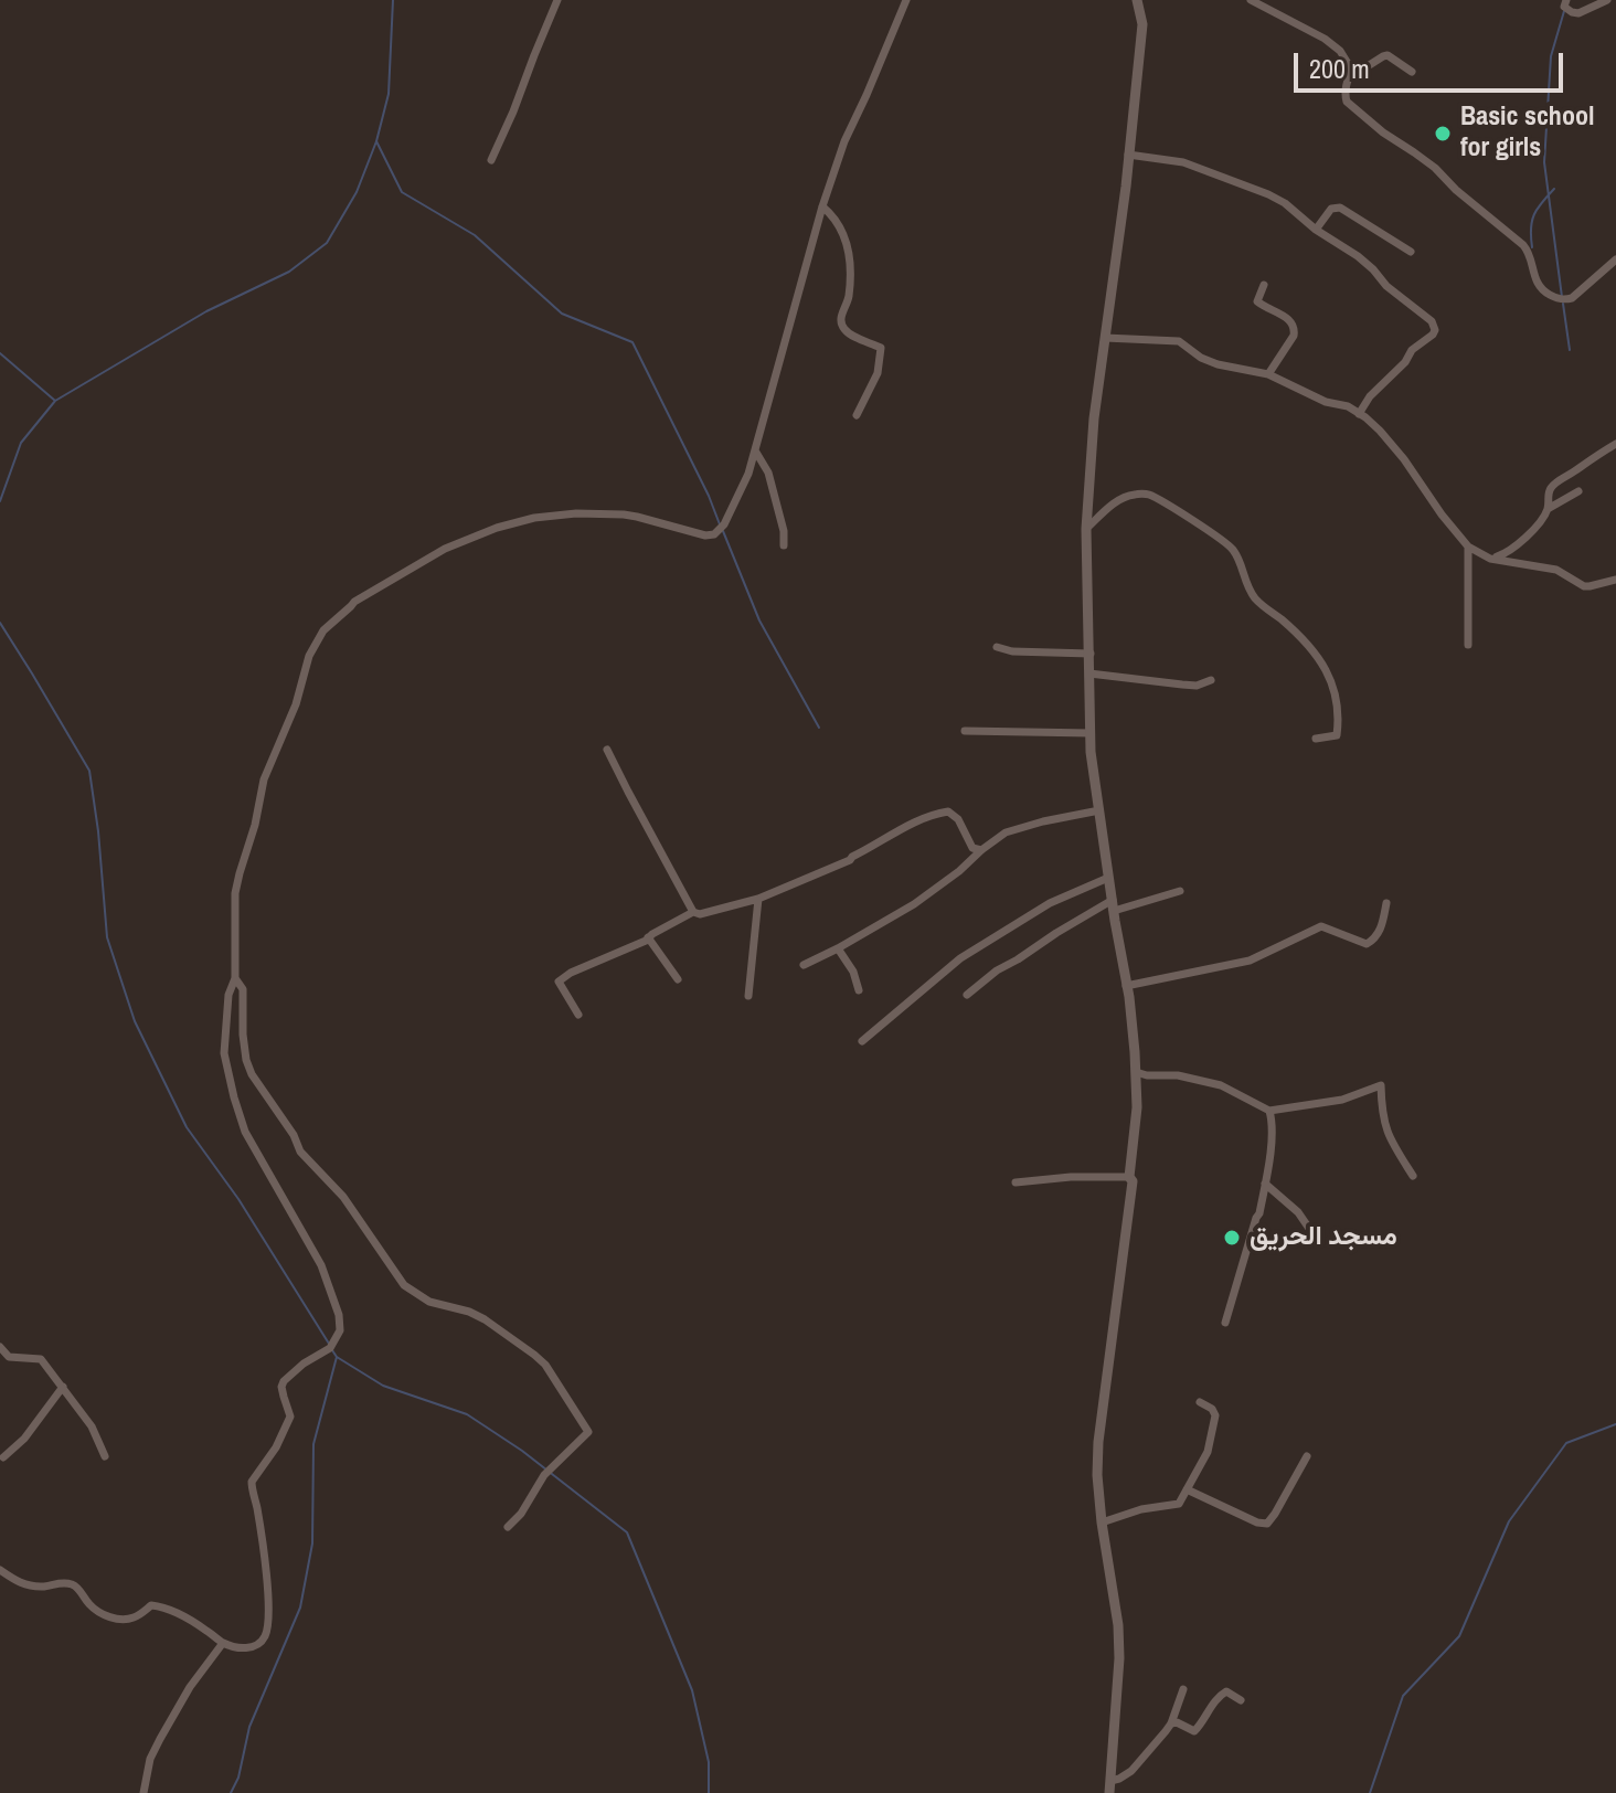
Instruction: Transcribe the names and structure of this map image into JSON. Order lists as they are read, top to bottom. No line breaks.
{"places":["Basic school for girls","مسجد الحريق"],"scale_bar":"200 m"}
